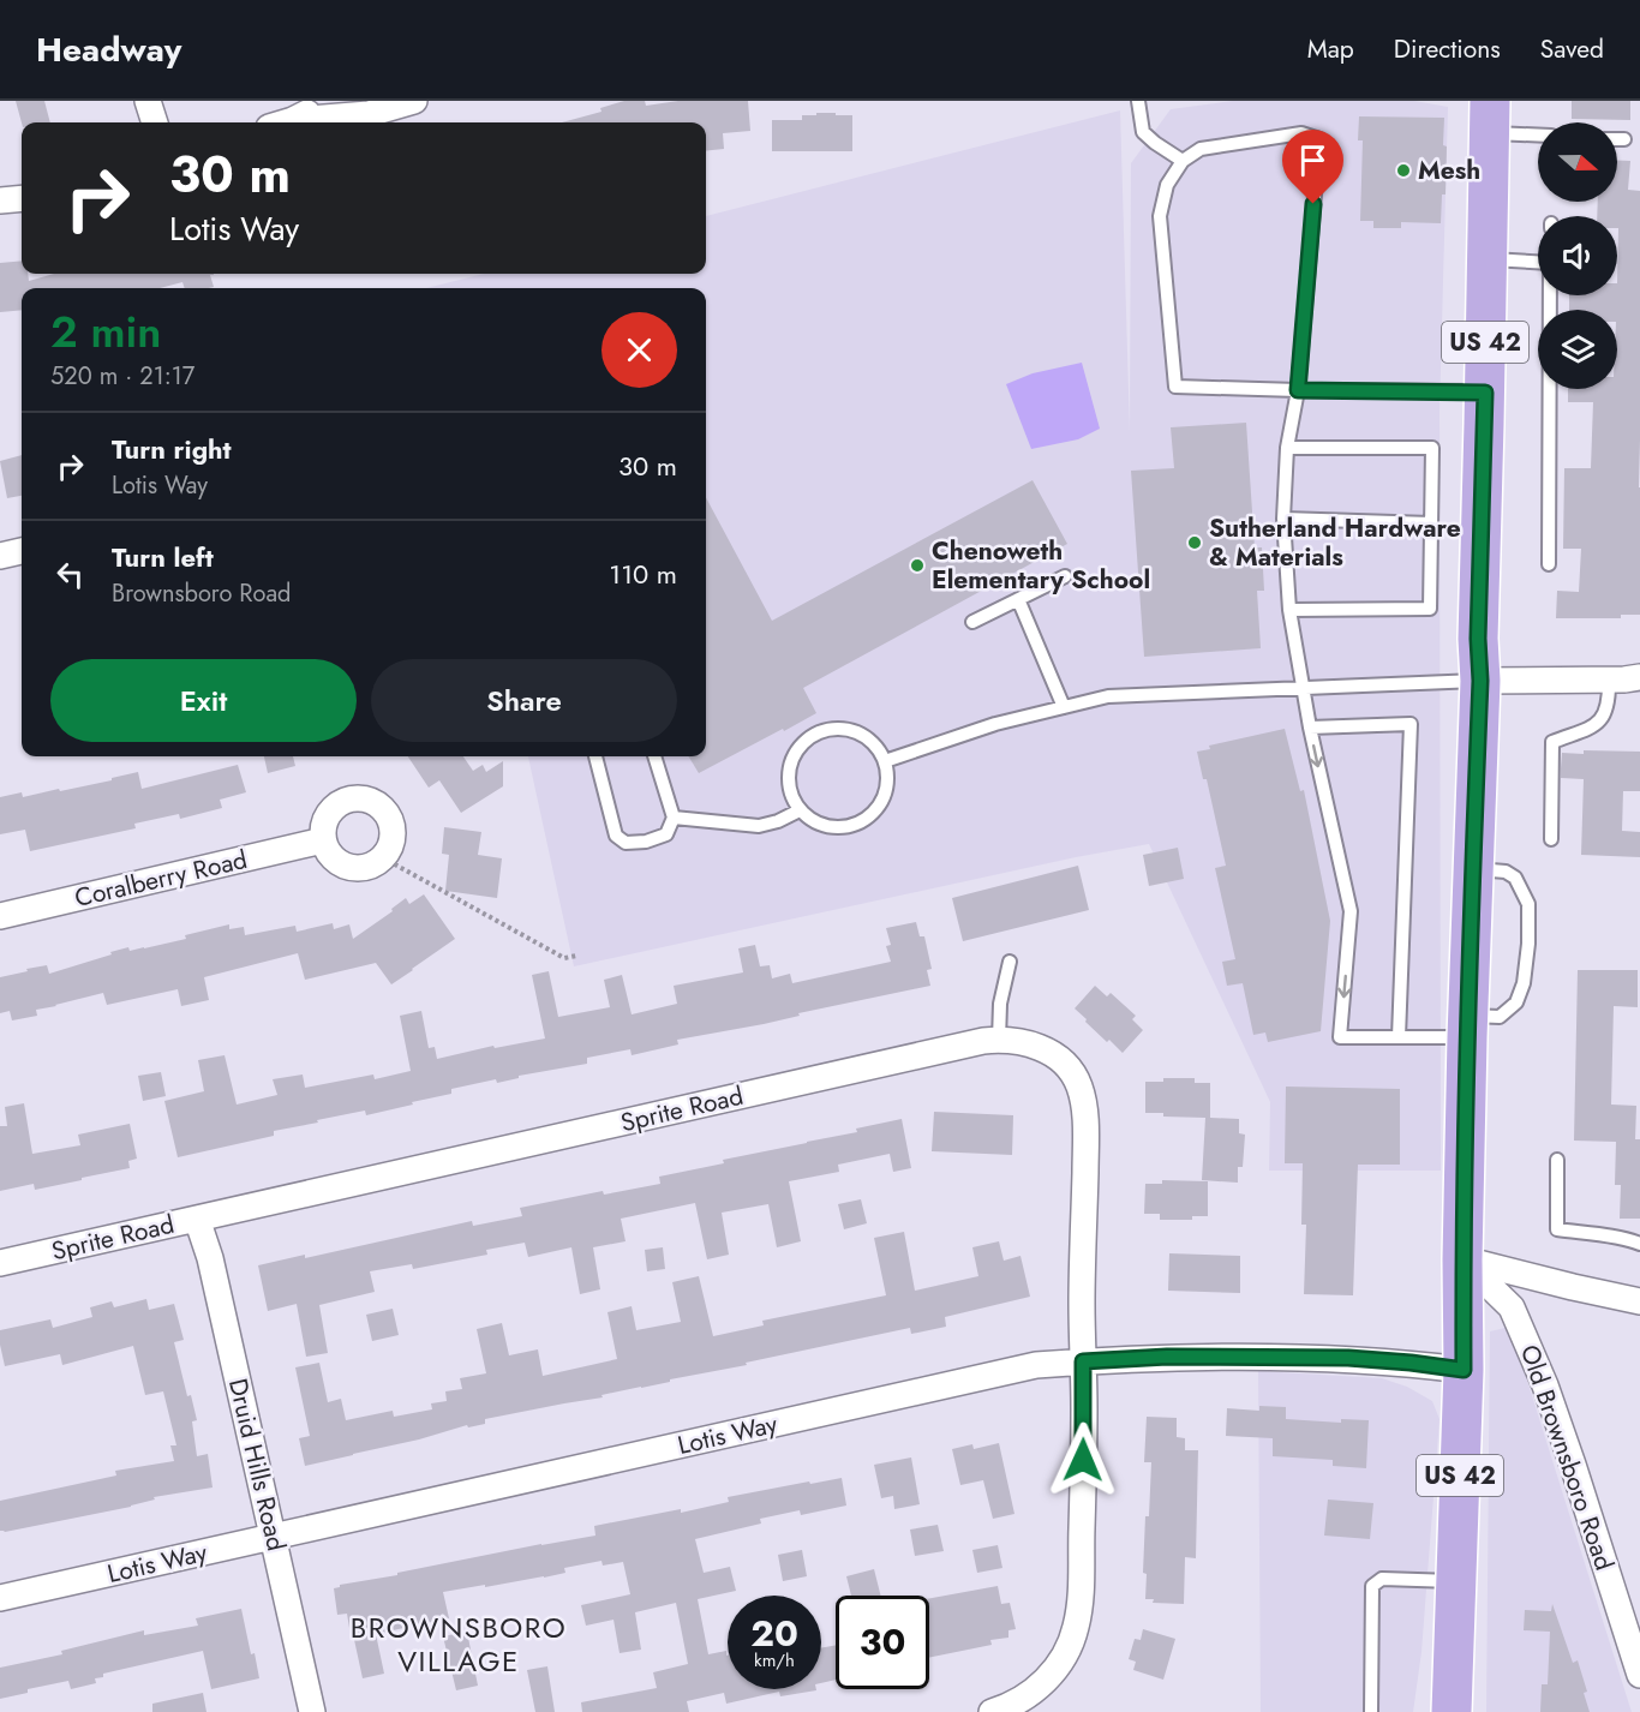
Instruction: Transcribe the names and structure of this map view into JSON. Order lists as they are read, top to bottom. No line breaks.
{"streets":{"main road":["US 42"],"street":["Coralberry Road","Sprite Road","Lotis Way","Old Brownsboro Road","Druid Hills Road"]},"crossings":[["US 42","Lotis Way"],["US 42","Old Brownsboro Road"],["Sprite Road","Lotis Way"],["Sprite Road","Druid Hills Road"],["Lotis Way","Druid Hills Road"]],"districts":["BROWNSBORO VILLAGE"],"places":["Mesh","Sutherland Hardware & Materials","Chenoweth Elementary School"],"north":"right","page":{"header":"Headway","nav":["Map","Directions","Saved"],"turn":["30 m","Lotis Way"],"heading":["2 min","520 m · 21:17"],"list":[{"name":"Turn right","note":"Lotis Way","value":"30 m"},{"name":"Turn left","note":"Brownsboro Road","value":"110 m"}],"buttons":["Exit","Share"],"speed":"20 km/h","limit":"30"}}
